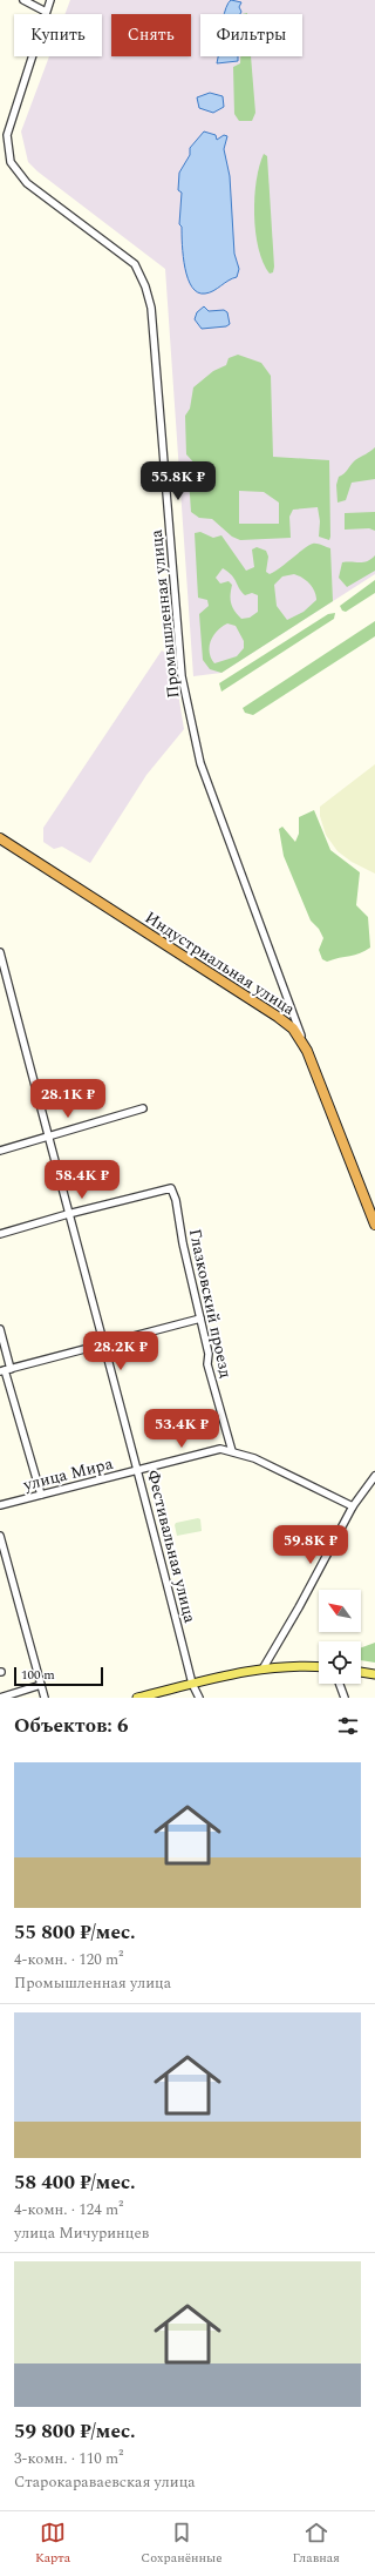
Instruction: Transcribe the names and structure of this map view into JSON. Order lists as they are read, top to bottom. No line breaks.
{"streets":{"highway":["Индустриальная улица"],"street":["Промышленная улица","Глазковский проезд","улица Мира","Фестивальная улица"]},"crossings":[["Промышленная улица","Индустриальная улица"],["Глазковский проезд","улица Мира"],["Глазковский проезд","Фестивальная улица"],["улица Мира","Фестивальная улица"]],"scale_bar":"100 m","north":"top left","page":{"chip":["Купить","Снять","Фильтры"],"price":["55.8K ₽","28.1K ₽","58.4K ₽","28.2K ₽","53.4K ₽","59.8K ₽"],"scale":"100 m","heading":"Объектов: 6","list":[{"name":"55 800 ₽/мес.","note":"4-комн. · 120 m² · Промышленная улица"},{"name":"58 400 ₽/мес.","note":"4-комн. · 124 m² · улица Мичуринцев"},{"name":"59 800 ₽/мес.","note":"3-комн. · 110 m² · Старокараваевская улица"}],"tabs":["Карта","Сохранённые","Главная"]}}
